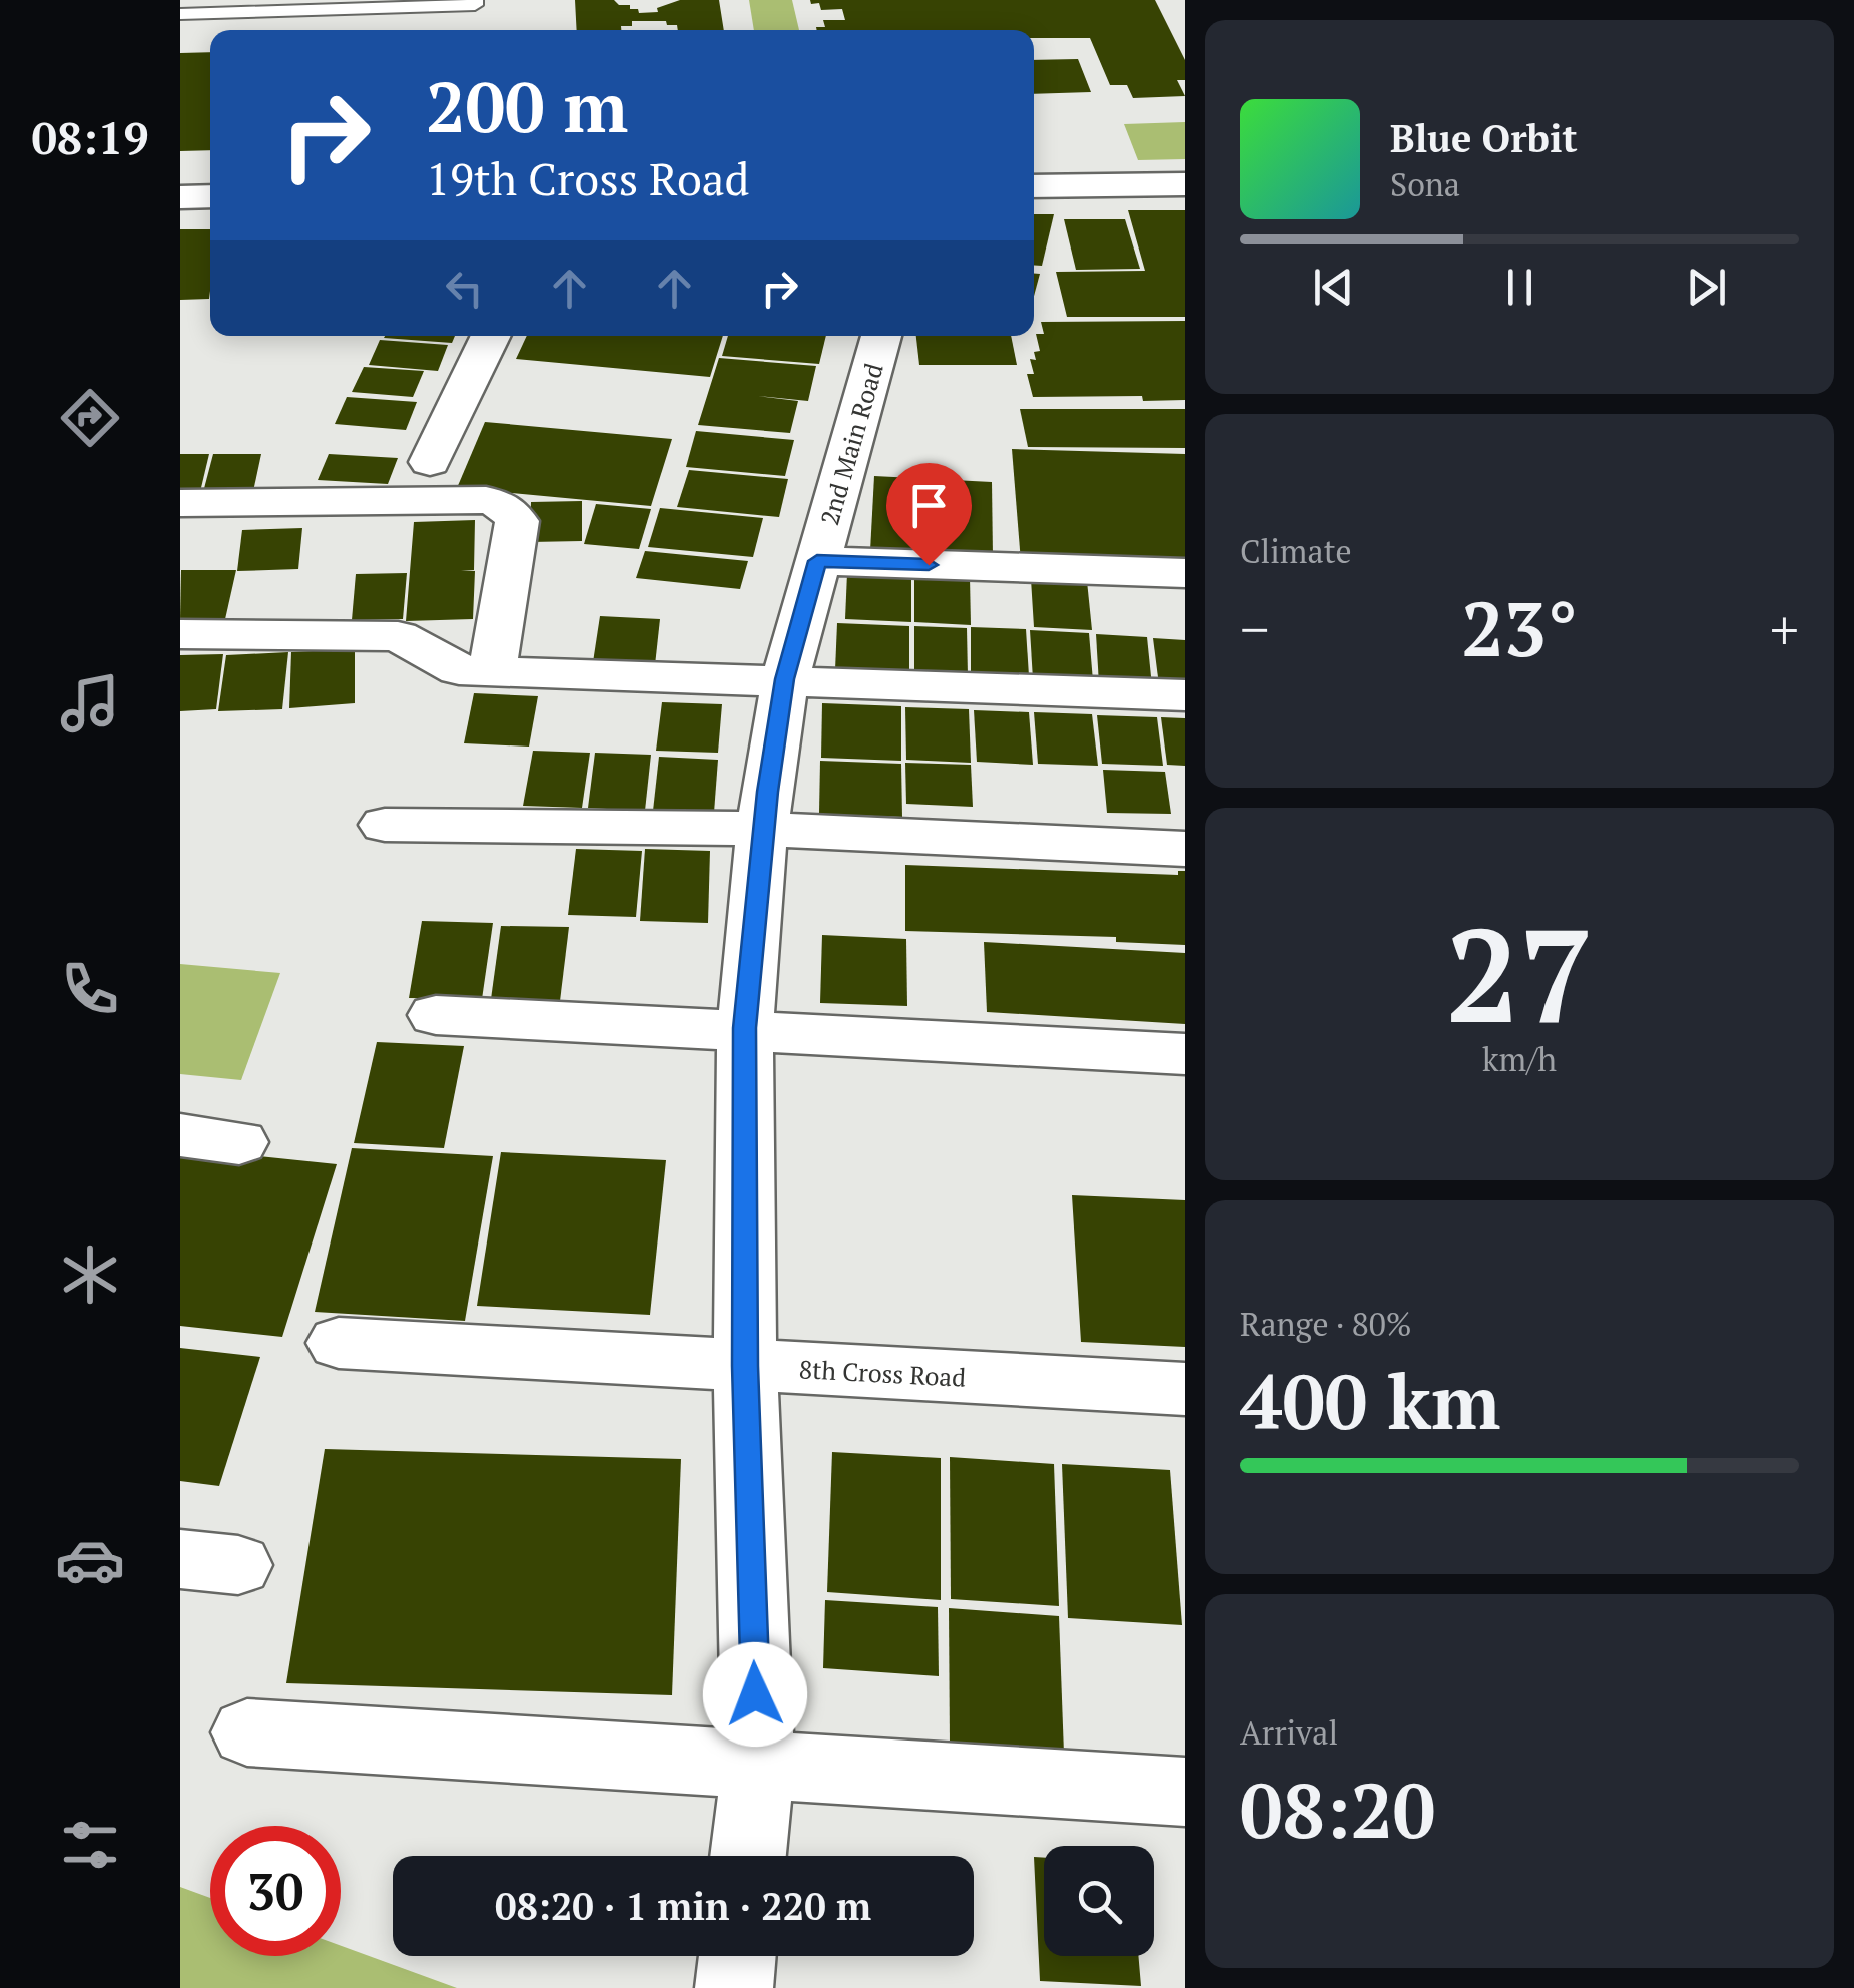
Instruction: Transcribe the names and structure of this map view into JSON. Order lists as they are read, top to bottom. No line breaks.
{"streets":{"street":["2nd Main Road","8th Cross Road"]},"crossings":[["2nd Main Road","8th Cross Road"]],"page":{"tabs":"08:19","turn":["200 m","19th Cross Road"],"song":["Blue Orbit","Sona"],"tile":["Climate",["27","km/h"],["Range · 80%","400 km"],["Arrival","08:20"]],"heat":["−","23°","+"],"limit":"30","trip":"08:20 · 1 min · 220 m"}}
